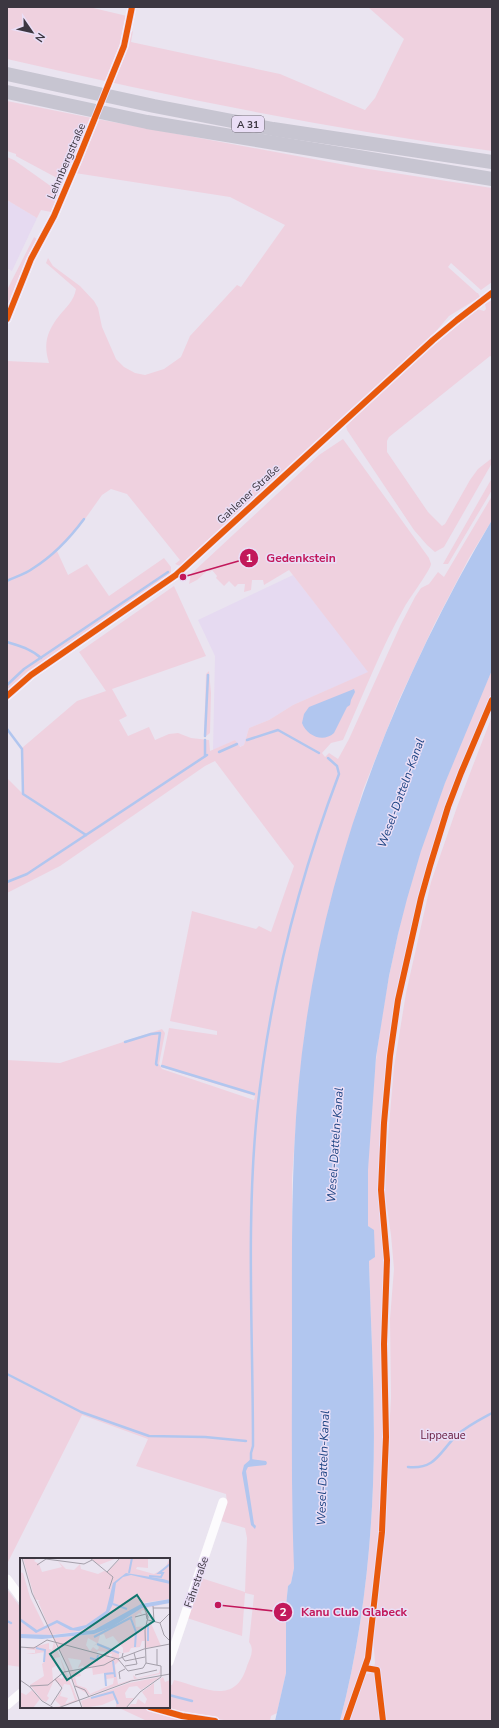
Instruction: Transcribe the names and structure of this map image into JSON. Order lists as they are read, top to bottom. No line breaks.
{"streets":{"highway":["A 31"],"street":["Lehmbergstraße","Gahlener Straße","Fährstraße"]},"water":["Wesel-Datteln-Kanal"],"parks":["Lippeaue"],"places":["Gedenkstein","Kanu Club Glabeck"],"north":"bottom right"}
